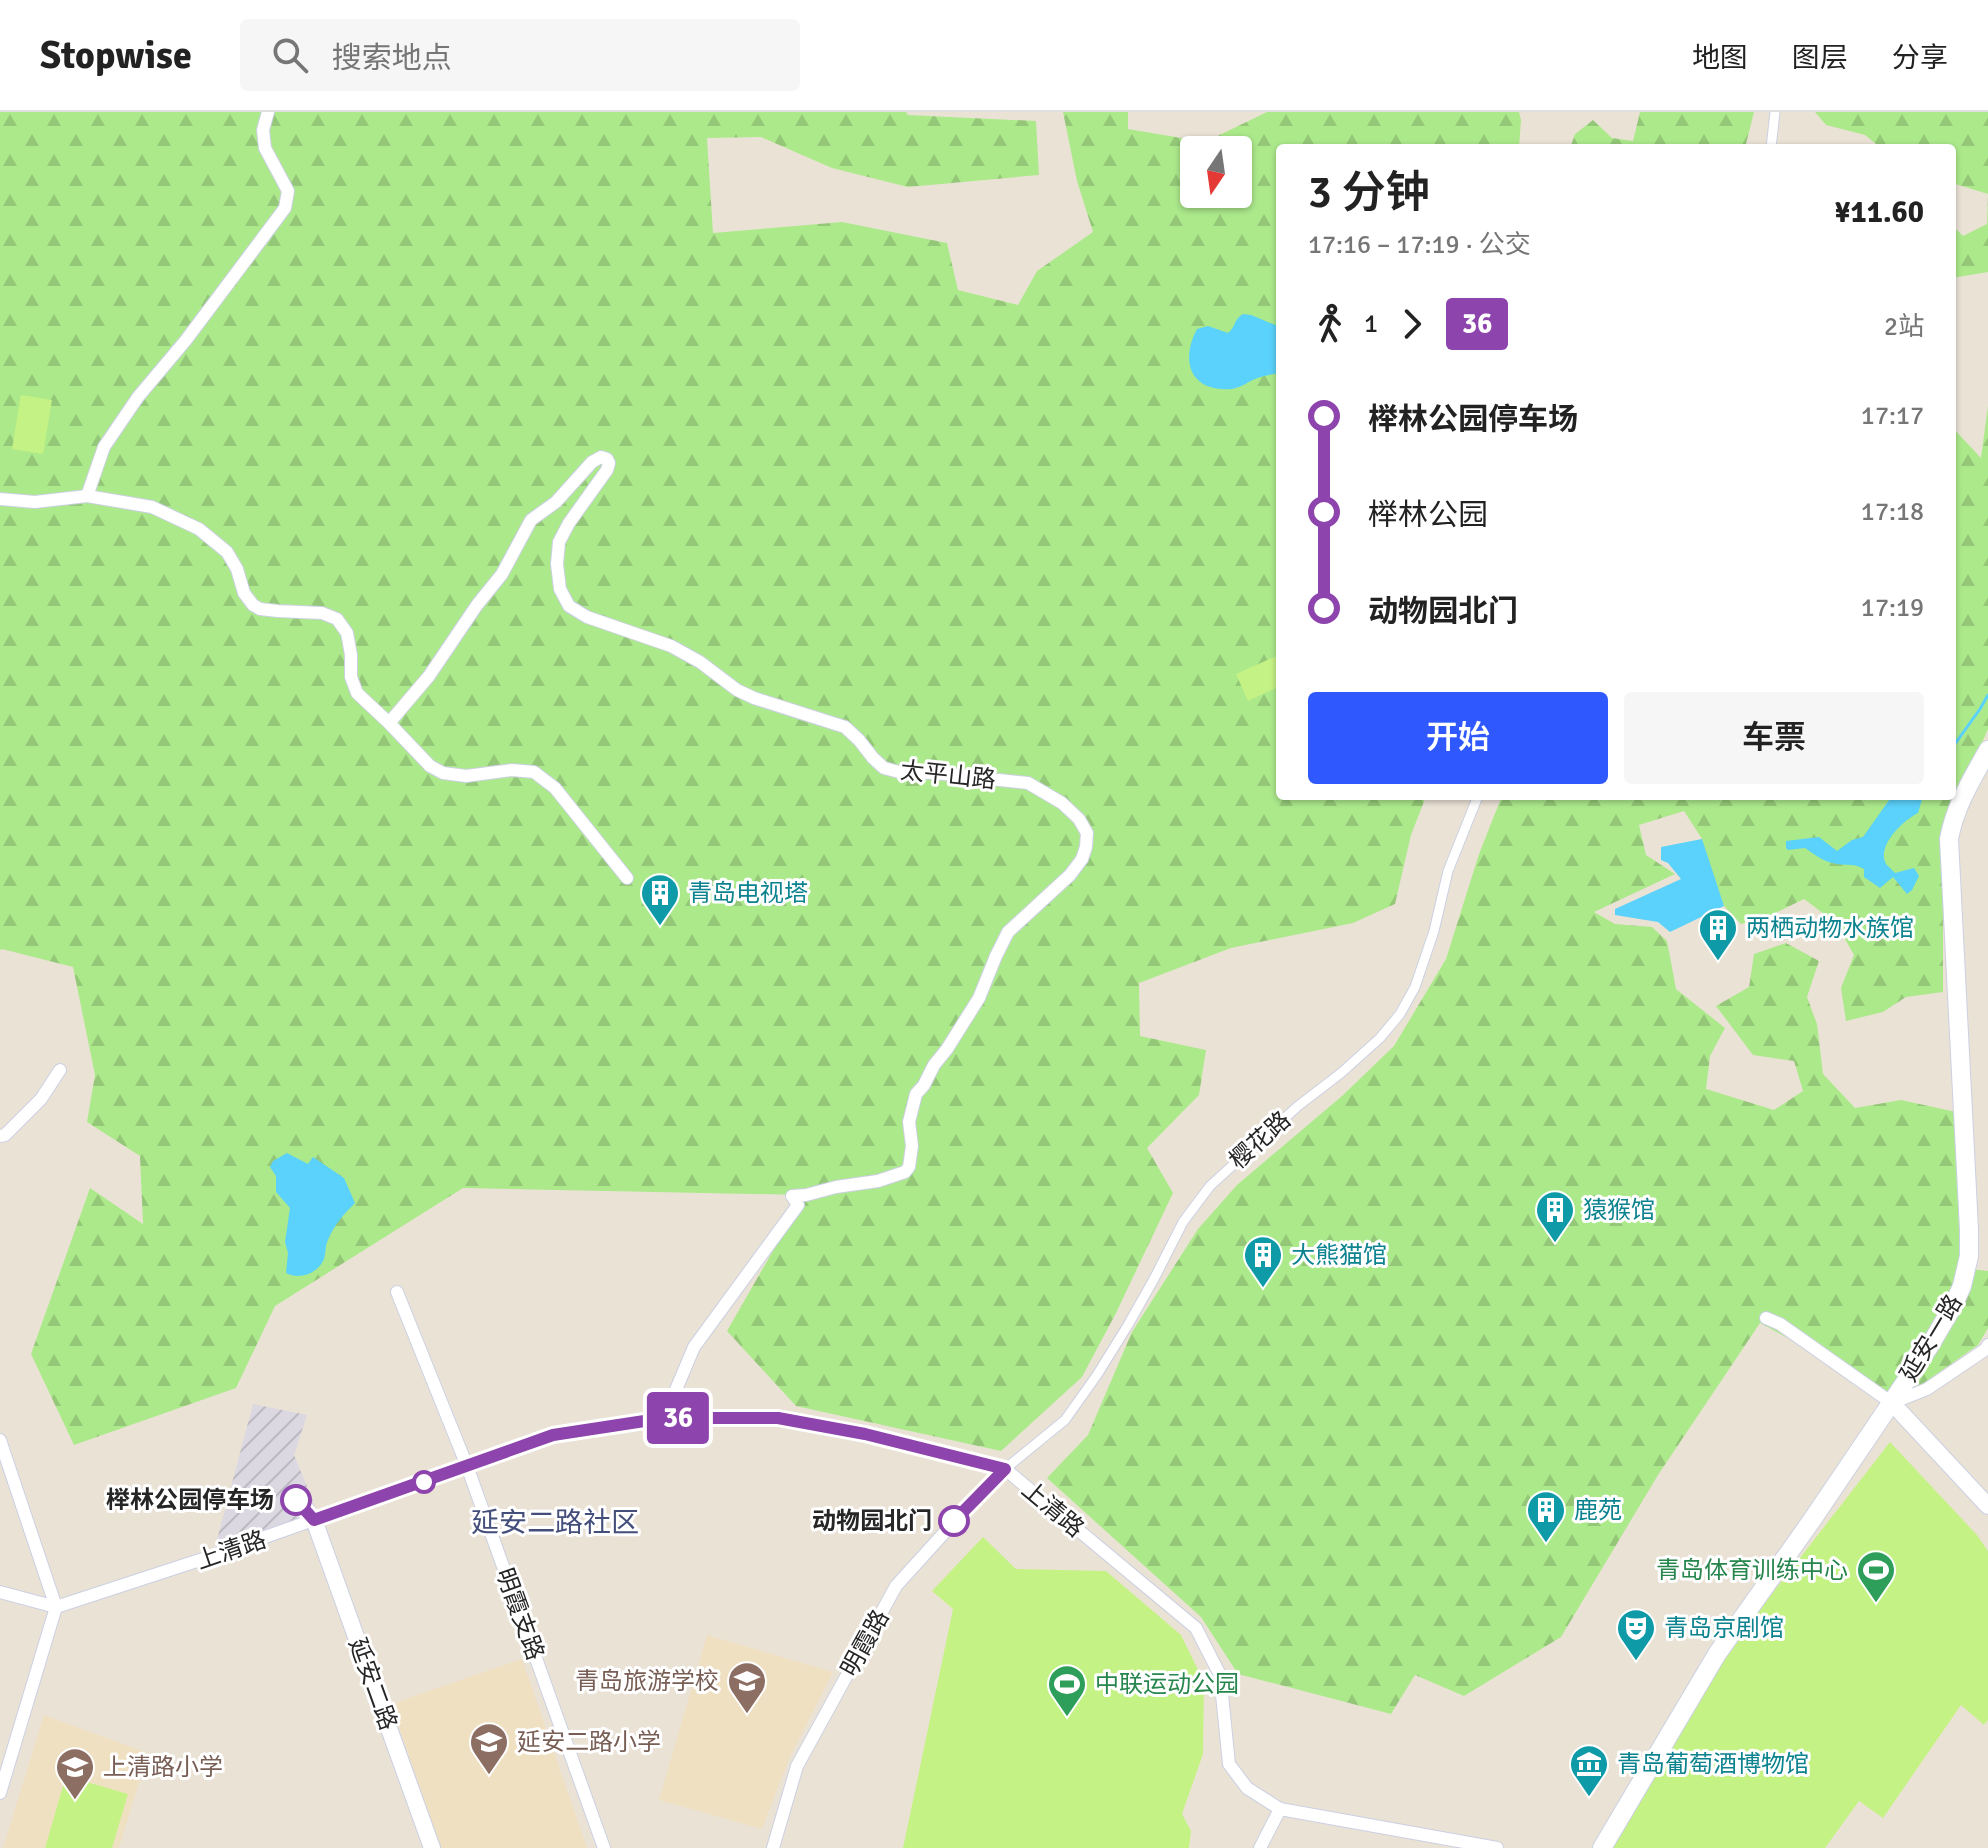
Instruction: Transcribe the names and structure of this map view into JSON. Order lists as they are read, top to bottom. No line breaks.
{"streets":{"main road":["延安一路"],"street":["太平山路","樱花路","上清路","明霞支路","明霞路","延安二路"]},"crossings":[["太平山路","上清路"],["樱花路","上清路"],["樱花路","明霞路"],["上清路","明霞支路"],["上清路","明霞路"],["上清路","延安二路"]],"districts":["延安二路社区"],"places":{"building":["青岛电视塔","两栖动物水族馆","猿猴馆","大熊猫馆","鹿苑"],"other":["榉林公园停车场","动物园北门"],"sports":["青岛体育训练中心","中联运动公园"],"theatre":["青岛京剧馆"],"school or university":["青岛旅游学校","延安二路小学","上清路小学"],"museum":["青岛葡萄酒博物馆"]},"lines":["bus line 36"],"north":"bottom","page":{"header":"Stopwise","search":"搜索地点","nav":["地图","图层","分享"],"on_map":"36","heading":["3 分钟","17:16 – 17:19 · 公交","¥11.60"],"legs":["1","36","2站"],"list":[{"name":"榉林公园停车场","value":"17:17"},{"name":"榉林公园","value":"17:18"},{"name":"动物园北门","value":"17:19"}],"buttons":["开始","车票"]}}
